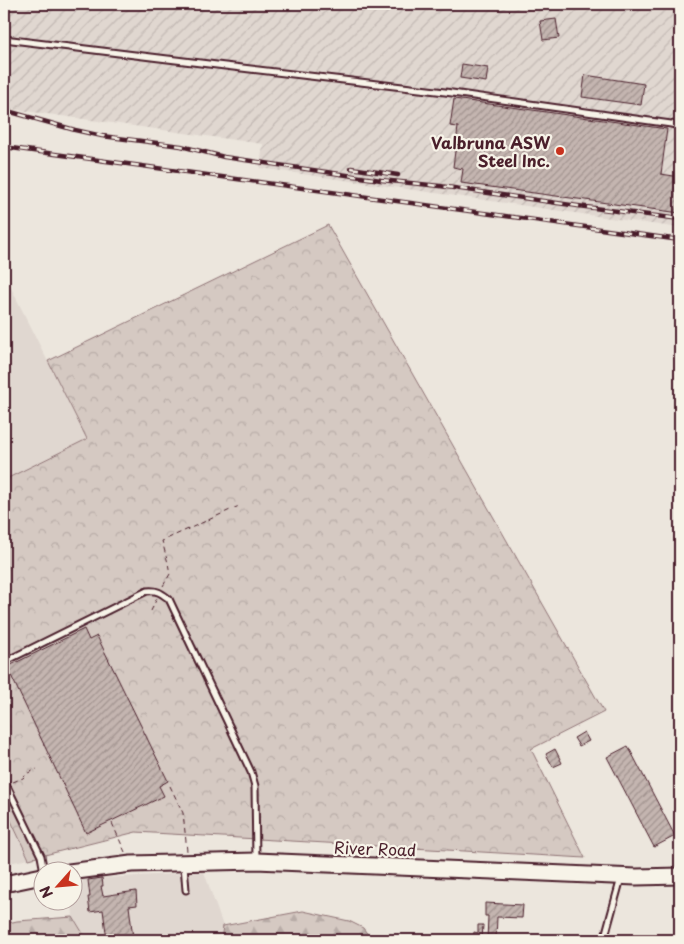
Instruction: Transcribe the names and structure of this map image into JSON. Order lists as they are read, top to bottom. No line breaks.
{"streets":{"street":["River Road"]},"places":["Valbruna ASW Steel Inc."],"north":"bottom left"}
